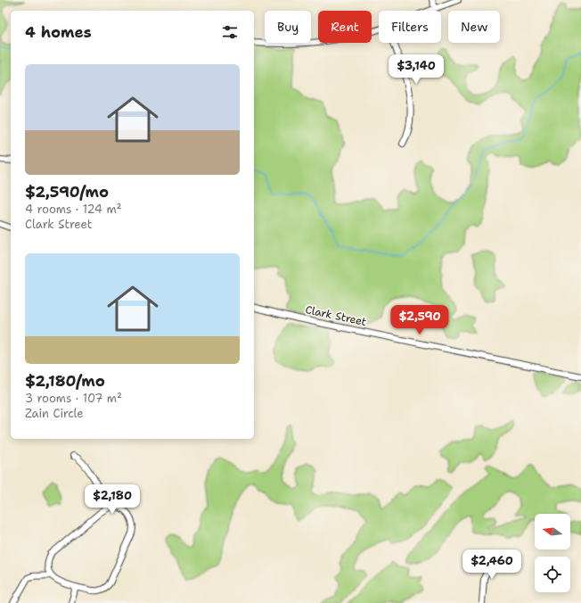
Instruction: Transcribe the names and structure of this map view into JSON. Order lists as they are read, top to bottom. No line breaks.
{"streets":{"street":["Clark Street"]},"north":"left","page":{"chip":["Buy","Rent","Filters","New"],"heading":"4 homes","list":[{"name":"$2,590/mo","note":"4 rooms · 124 m² · Clark Street"},{"name":"$2,180/mo","note":"3 rooms · 107 m² · Zain Circle"}],"price":["$3,140","$2,590","$2,180","$2,460"]}}
